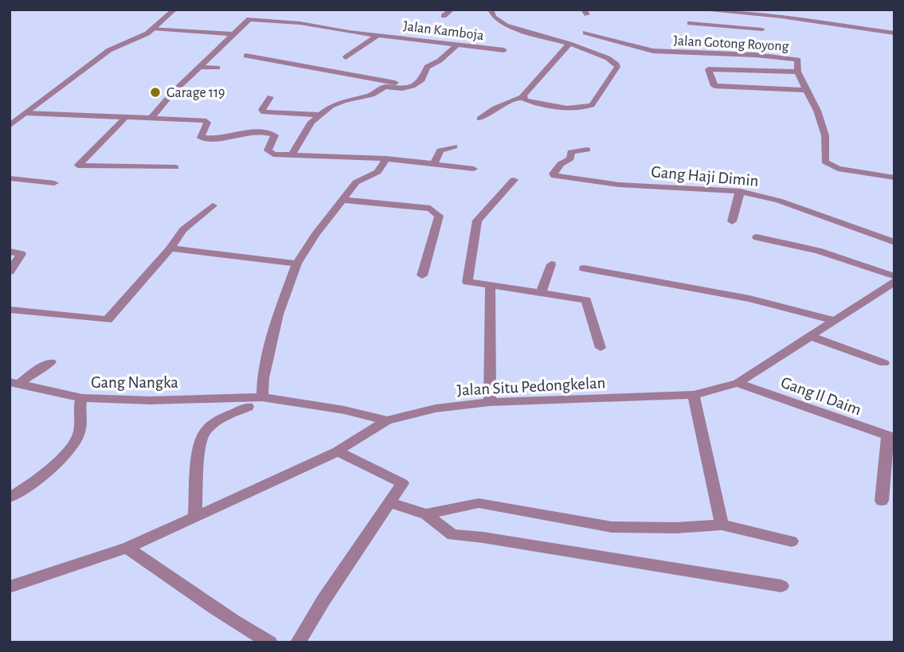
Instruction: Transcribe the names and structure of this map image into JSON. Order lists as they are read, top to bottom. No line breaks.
{"streets":{"street":["Jalan Kamboja","Jalan Gotong Royong","Gang Haji Dimin","Gang Nangka","Jalan Situ Pedongkelan","Gang Il Daim"]},"crossings":[["Gang Nangka","Jalan Situ Pedongkelan"],["Jalan Situ Pedongkelan","Gang Il Daim"]],"places":["Garage 119"]}
